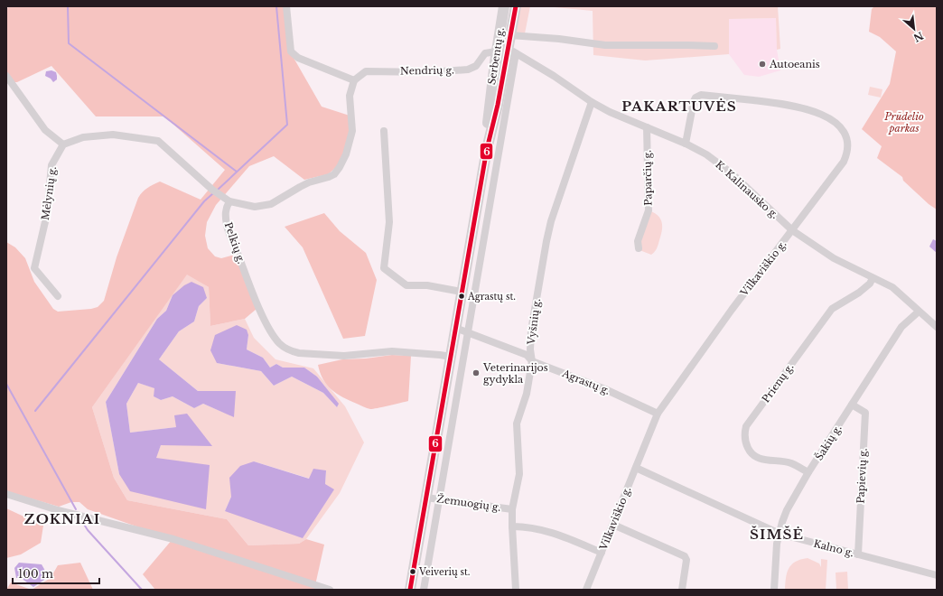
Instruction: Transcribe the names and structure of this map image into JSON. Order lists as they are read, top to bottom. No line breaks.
{"streets":{"main road":["Serbentų g."],"street":["Nendrių g.","Paparčių g.","K. Kalinausko g.","Mėlynių g.","Pelkių g.","Vilkaviškio g.","Vyšnių g.","Agrastų g.","Prienų g.","Šakių g.","Papievių g.","Žemuogių g.","Kalno g."]},"crossings":[["Serbentų g.","Nendrių g."],["Serbentų g.","K. Kalinausko g."],["Serbentų g.","Pelkių g."],["Serbentų g.","Agrastų g."],["Serbentų g.","Žemuogių g."],["Paparčių g.","K. Kalinausko g."],["K. Kalinausko g.","Vilkaviškio g."],["K. Kalinausko g.","Vyšnių g."],["K. Kalinausko g.","Prienų g."],["K. Kalinausko g.","Šakių g."],["Vilkaviškio g.","Agrastų g."],["Vilkaviškio g.","Kalno g."],["Vyšnių g.","Agrastų g."],["Vyšnių g.","Žemuogių g."],["Prienų g.","Šakių g."],["Šakių g.","Papievių g."],["Šakių g.","Kalno g."],["Papievių g.","Kalno g."]],"districts":["PAKARTUVĖS","ZOKNIAI","ŠIMŠĖ"],"parks":["Prūdelio parkas"],"places":["Autoeanis","Agrastų st.","Veterinarijos gydykla","Veiverių st."],"lines":["transit line 6"],"scale_bar":"100 m","north":"bottom right"}
